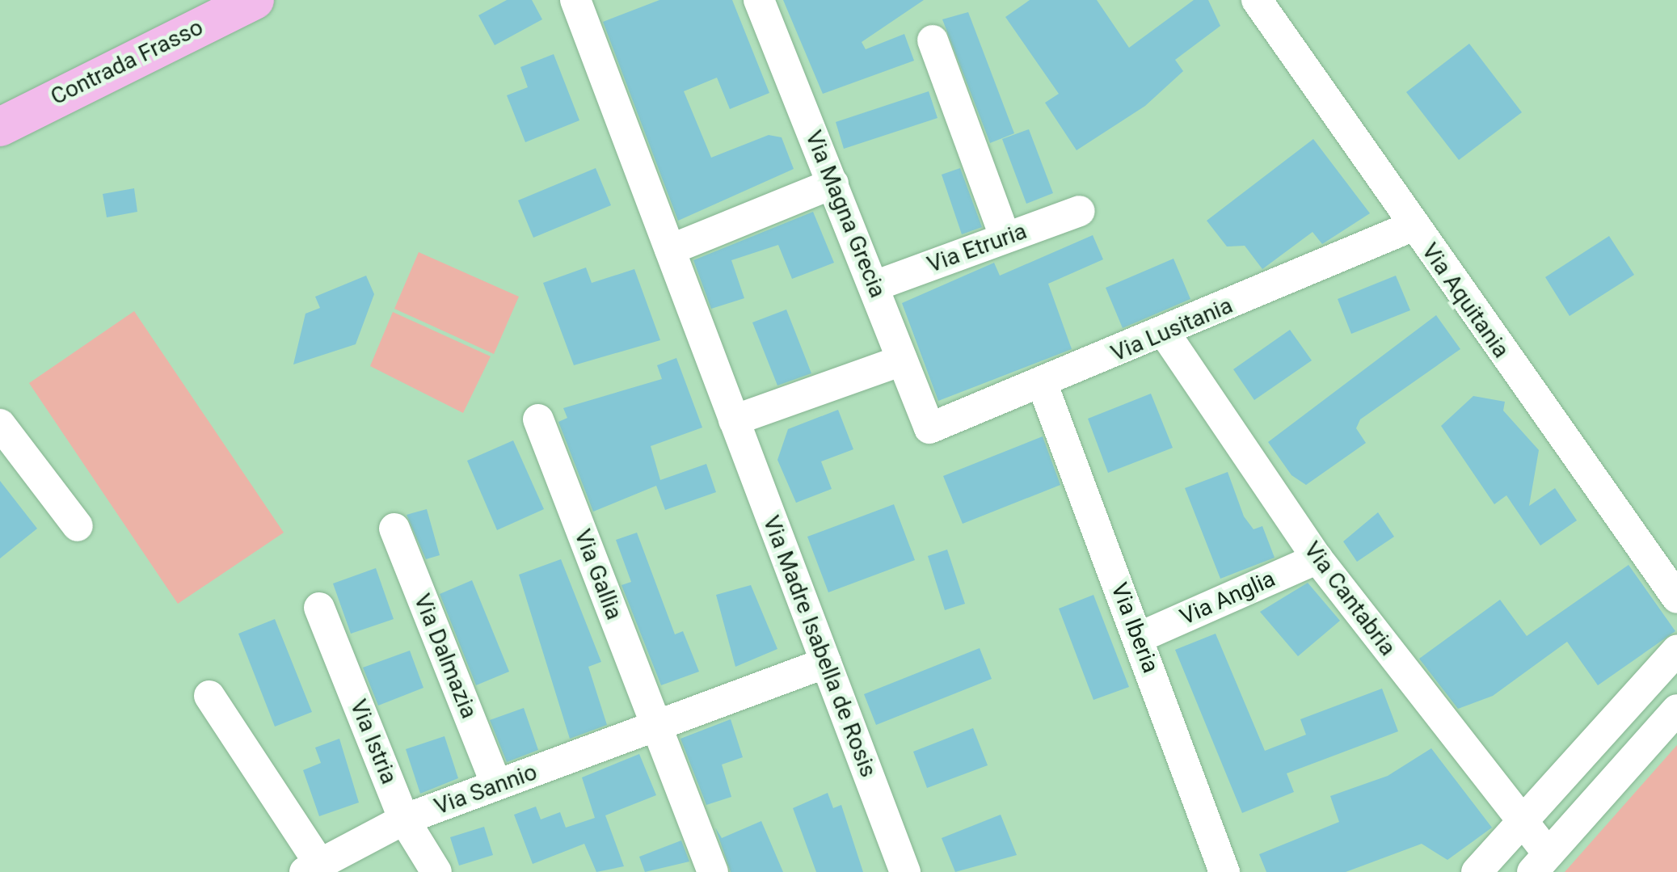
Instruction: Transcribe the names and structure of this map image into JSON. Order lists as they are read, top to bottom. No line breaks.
{"streets":{"main road":["Contrada Frasso"],"street":["Via Magna Grecia","Via Etruria","Via Aquitania","Via Lusitania","Via Gallia","Via Anglia","Via Cantabria","Via Iberia","Via Madre Isabella de Rosis","Via Dalmazia","Via Istria","Via Sannio"]},"crossings":[["Via Magna Grecia","Via Etruria"],["Via Magna Grecia","Via Lusitania"],["Via Aquitania","Via Lusitania"],["Via Lusitania","Via Cantabria"],["Via Lusitania","Via Iberia"],["Via Gallia","Via Sannio"],["Via Anglia","Via Cantabria"],["Via Anglia","Via Iberia"],["Via Madre Isabella de Rosis","Via Sannio"],["Via Dalmazia","Via Sannio"],["Via Istria","Via Sannio"]]}
